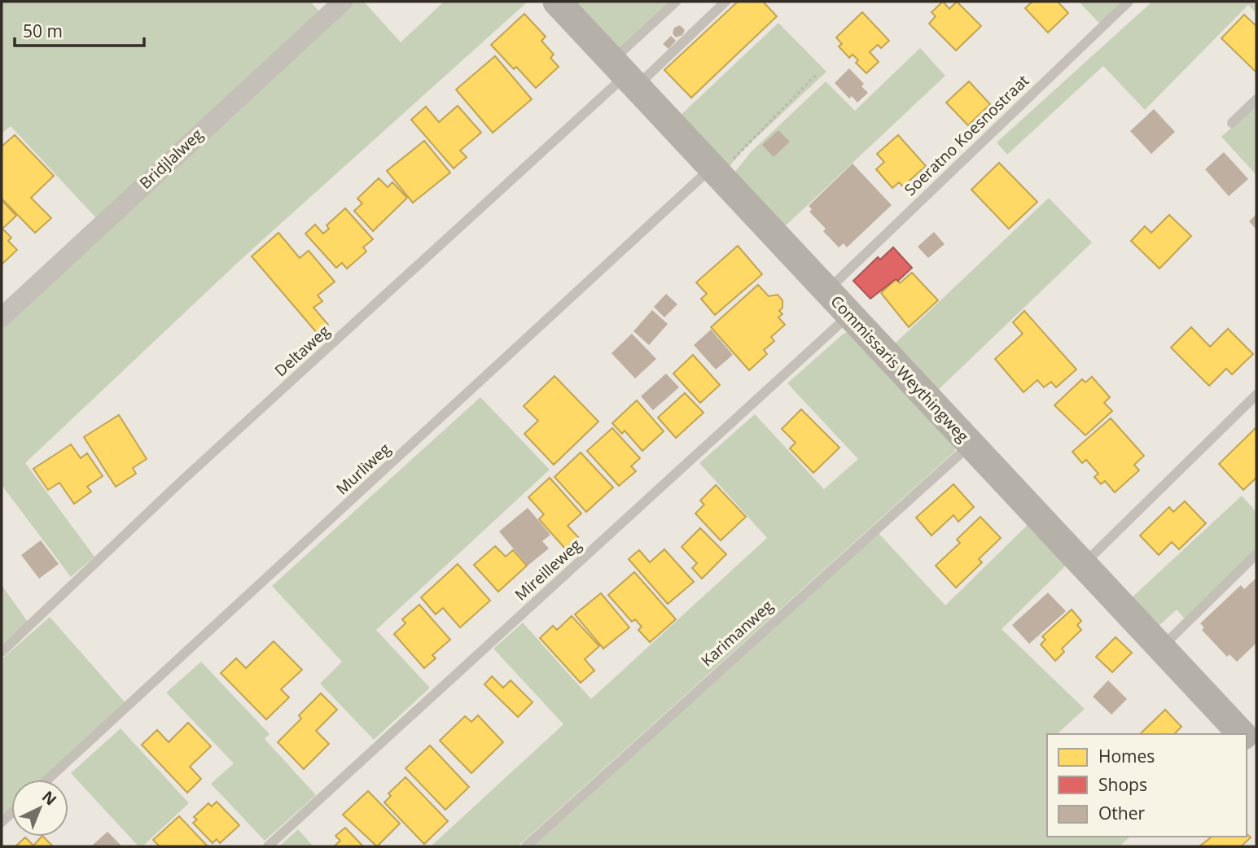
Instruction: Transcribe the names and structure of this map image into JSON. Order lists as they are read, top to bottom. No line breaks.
{"streets":{"main road":["Commissaris Weythingweg"],"street":["Bridjlalweg"],"lane":["Soeratno Koesnostraat","Deltaweg","Murliweg","Mireilleweg","Karimanweg"]},"crossings":[["Soeratno Koesnostraat","Commissaris Weythingweg"],["Deltaweg","Commissaris Weythingweg"],["Commissaris Weythingweg","Murliweg"],["Commissaris Weythingweg","Mireilleweg"],["Commissaris Weythingweg","Karimanweg"]],"legend":["Homes","Shops","Other"],"scale_bar":"50 m","north":"top right"}
